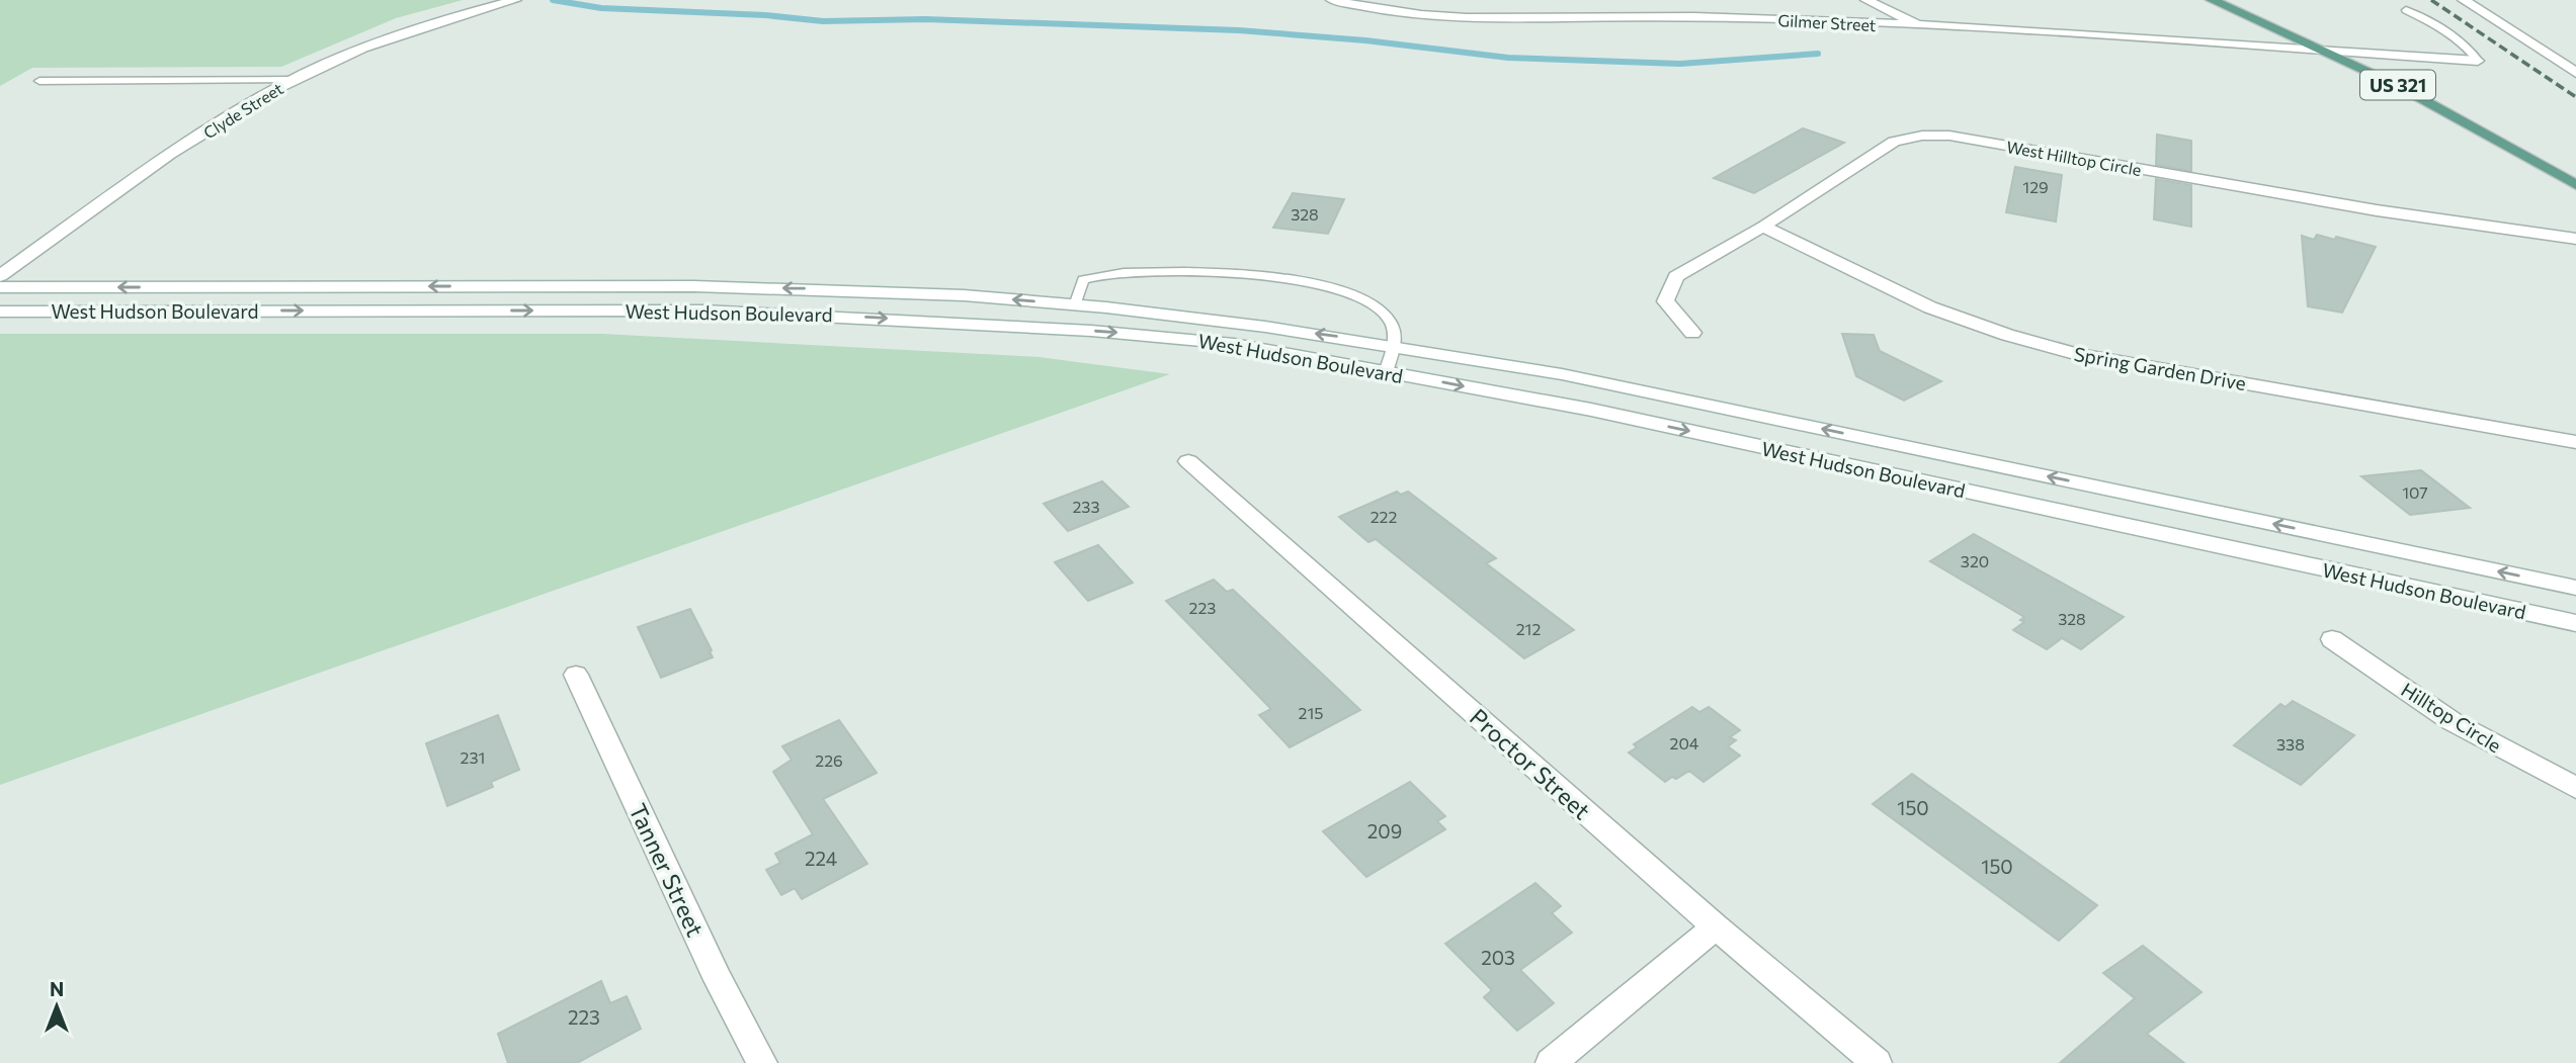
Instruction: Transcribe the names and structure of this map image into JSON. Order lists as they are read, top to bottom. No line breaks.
{"streets":{"main road":["US 321"],"street":["Gilmer Street","Clyde Street","West Hilltop Circle","West Hudson Boulevard","Spring Garden Drive","Hilltop Circle","Proctor Street","Tanner Street"]},"crossings":[["Gilmer Street","US 321"],["West Hilltop Circle","Spring Garden Drive"]],"house_numbers":["129","328","107","233","222","320","223","328","212","215","204","338","231","226","150","209","224","150","203","223"],"north":"top"}
